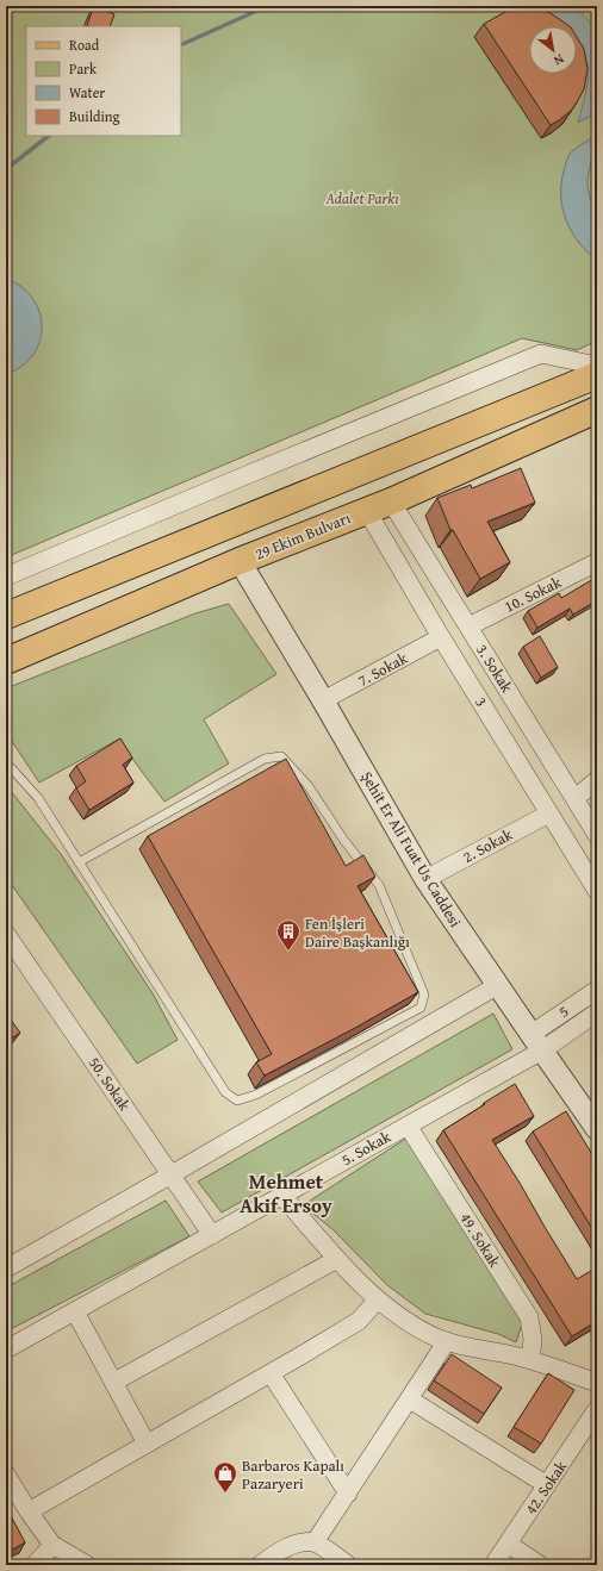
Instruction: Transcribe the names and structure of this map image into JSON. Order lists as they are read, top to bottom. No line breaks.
{"streets":{"main road":["29 Ekim Bulvarı"],"street":["10. Sokak","3. Sokak","7. Sokak","3","2. Sokak","Şehit Er Ali Fuat Us Caddesi","5","50. Sokak","5. Sokak","49. Sokak","42. Sokak"]},"crossings":[["29 Ekim Bulvarı","3. Sokak"],["29 Ekim Bulvarı","3"],["29 Ekim Bulvarı","Şehit Er Ali Fuat Us Caddesi"],["10. Sokak","3. Sokak"],["7. Sokak","3"],["7. Sokak","Şehit Er Ali Fuat Us Caddesi"],["3","2. Sokak"],["2. Sokak","Şehit Er Ali Fuat Us Caddesi"],["Şehit Er Ali Fuat Us Caddesi","5"],["Şehit Er Ali Fuat Us Caddesi","5. Sokak"],["5","5. Sokak"],["50. Sokak","5. Sokak"],["5. Sokak","49. Sokak"]],"districts":["Mehmet Akif Ersoy"],"parks":["Adalet Parkı"],"places":{"building":["Fen İşleri Daire Başkanlığı"],"shop":["Barbaros Kapalı Pazaryeri"]},"legend":["Road","Park","Water","Building"],"north":"bottom right"}
